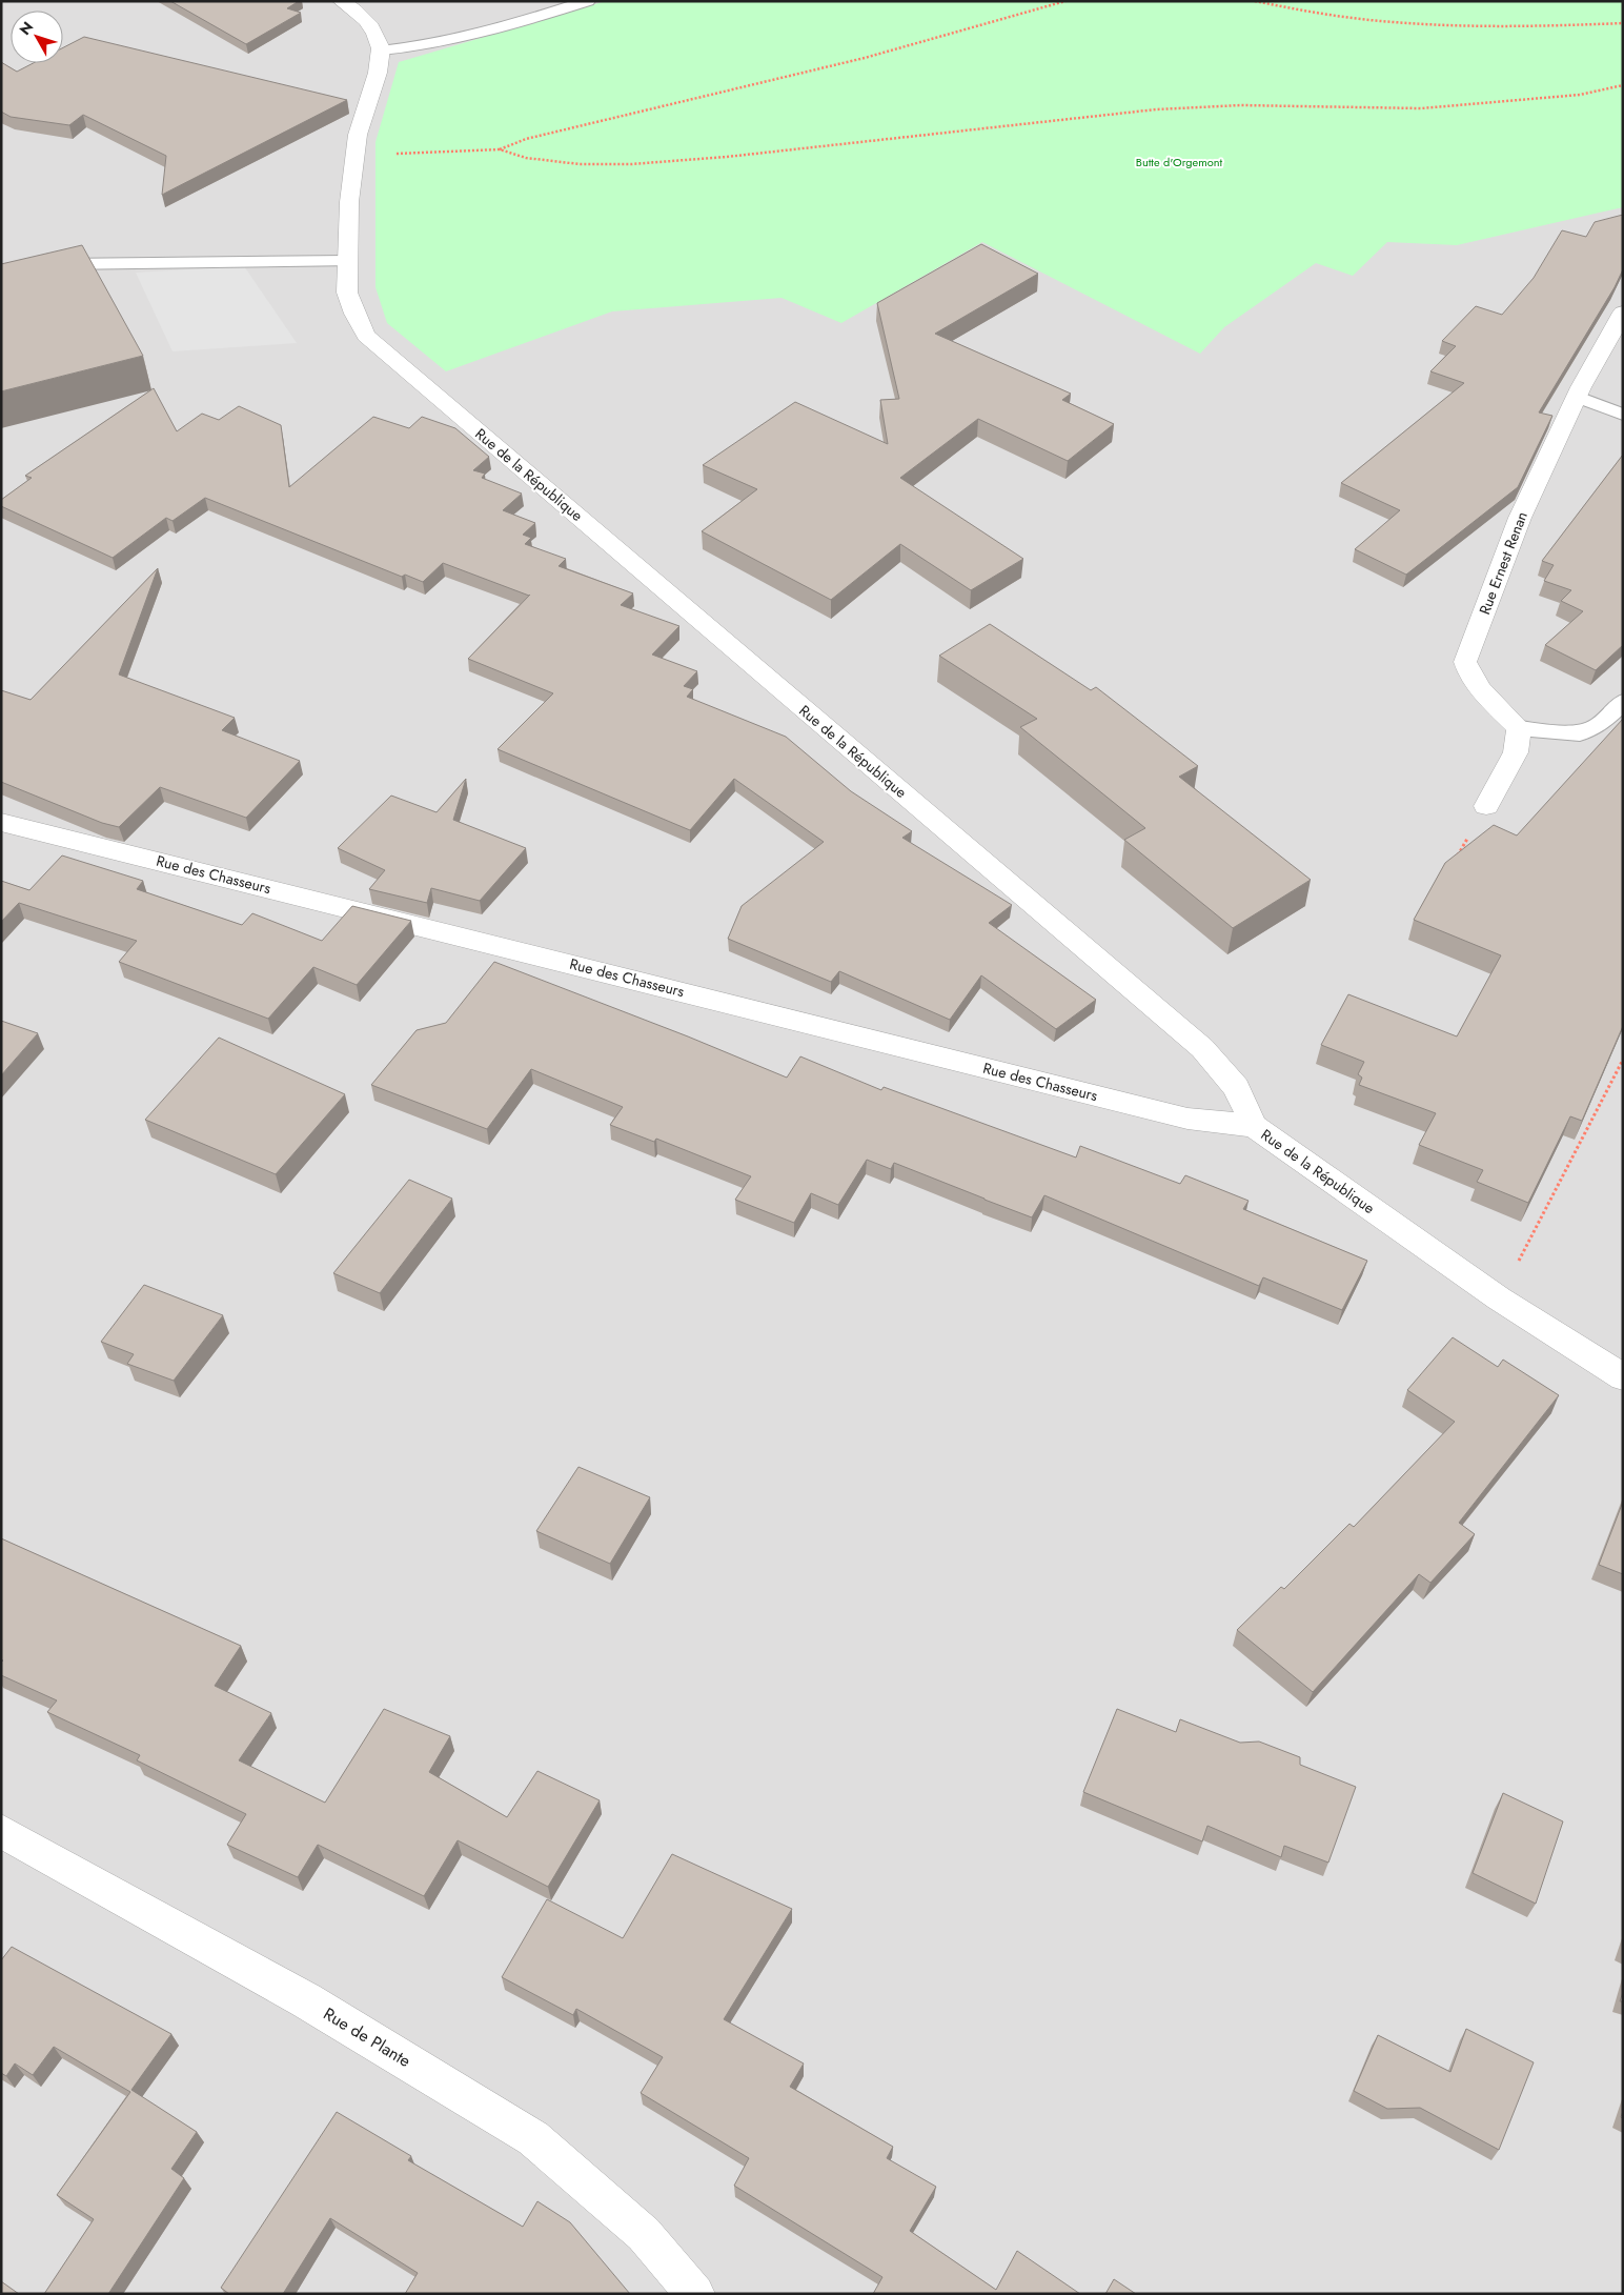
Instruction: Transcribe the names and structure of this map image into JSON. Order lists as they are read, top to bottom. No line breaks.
{"streets":{"street":["Rue de la République","Rue Ernest Renan","Rue des Chasseurs","Rue de Plante"]},"crossings":[["Rue de la République","Rue des Chasseurs"]],"parks":["Butte d'Orgemont"],"north":"top left"}
